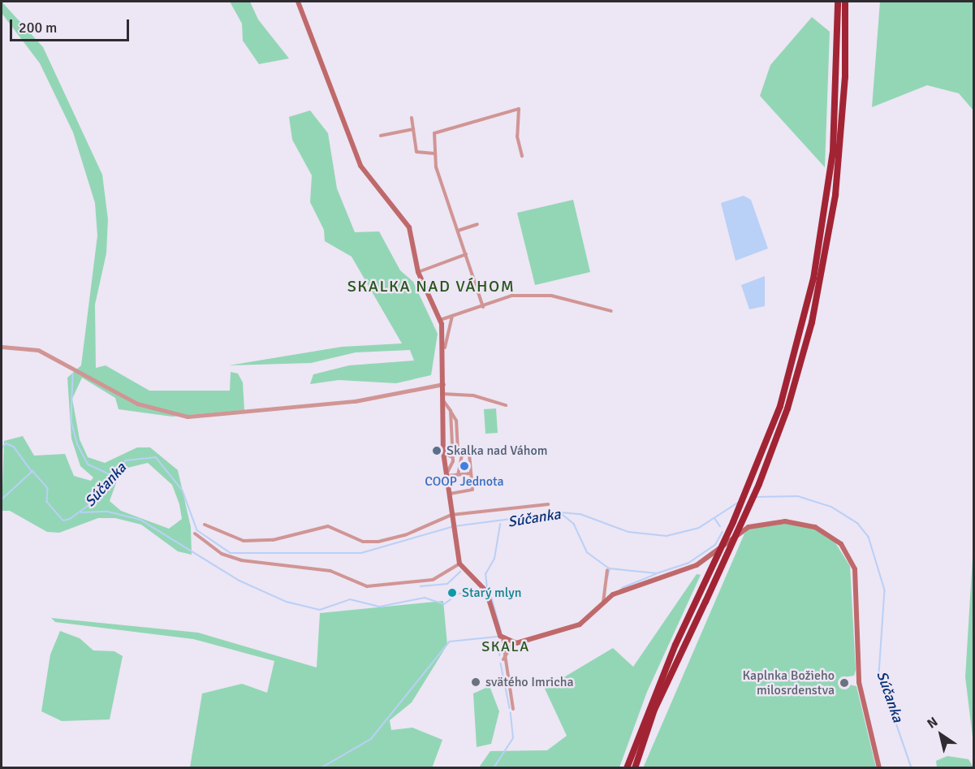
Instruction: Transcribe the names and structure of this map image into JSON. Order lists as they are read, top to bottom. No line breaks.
{"districts":["SKALKA NAD VÁHOM","SKALA"],"water":["Súčanka"],"places":["Skalka nad Váhom","COOP Jednota","Starý mlyn","svätého Imricha","Kaplnka Božieho milosrdenstva"],"scale_bar":"200 m","north":"top left"}
